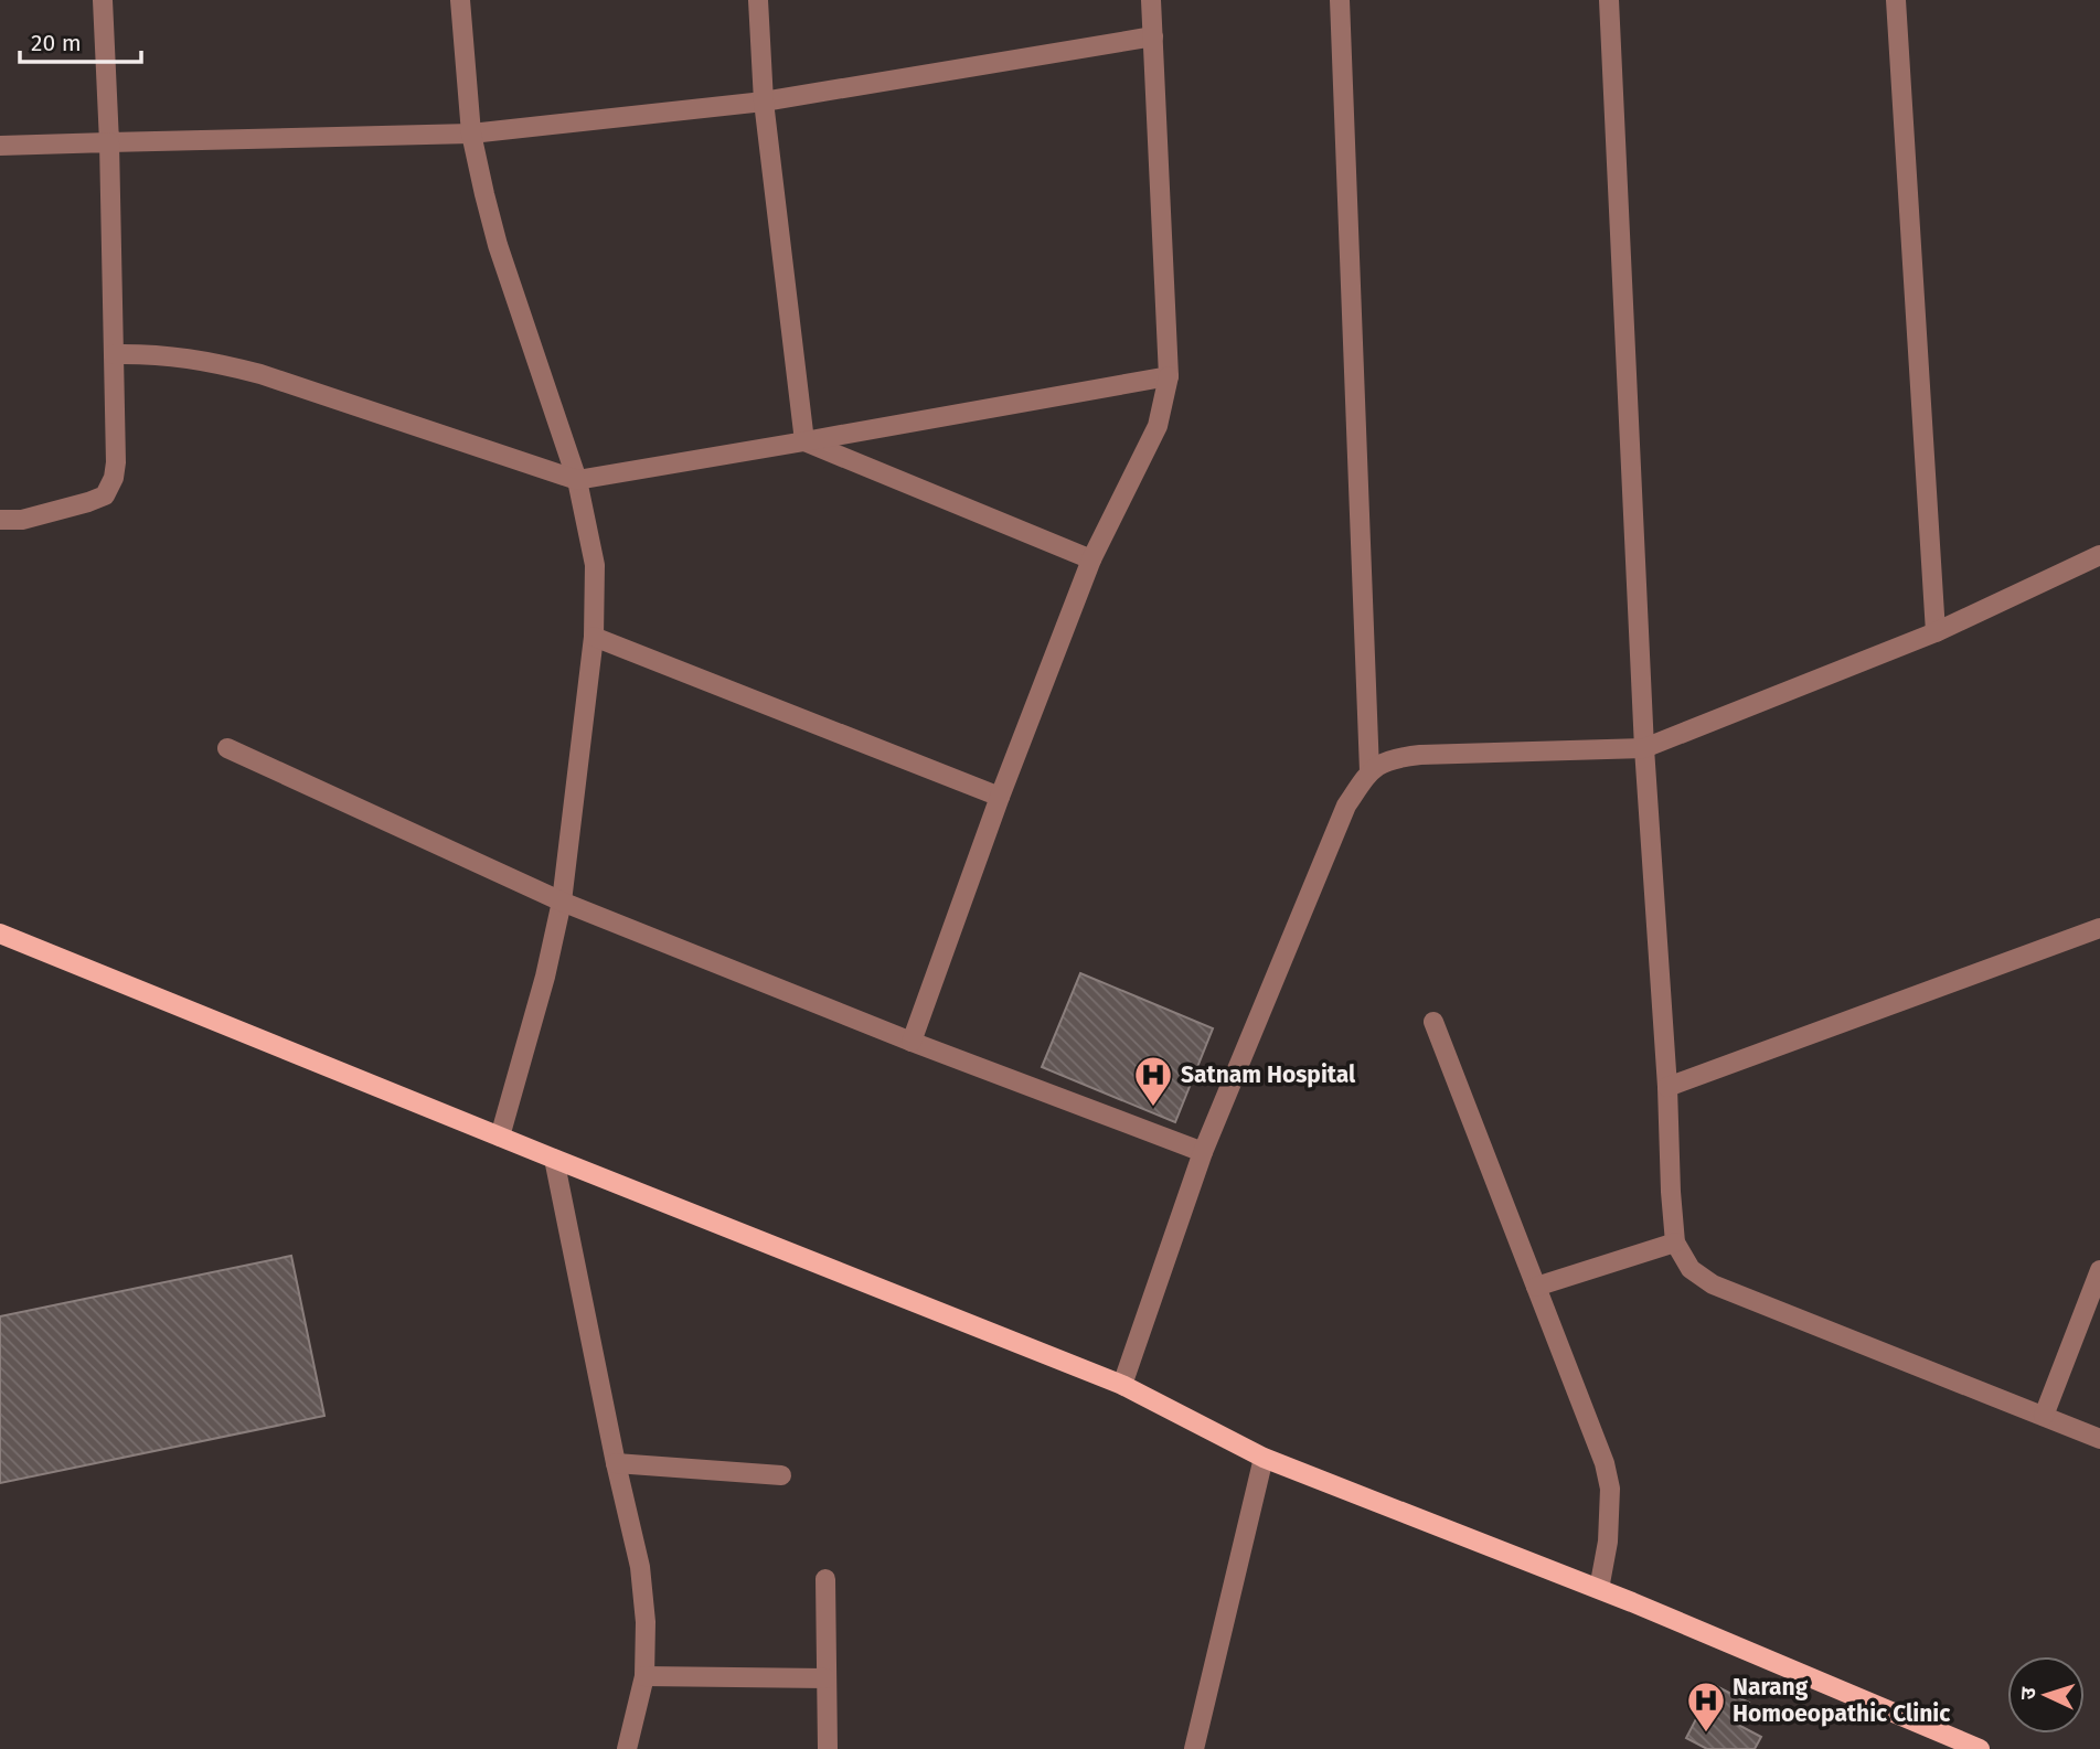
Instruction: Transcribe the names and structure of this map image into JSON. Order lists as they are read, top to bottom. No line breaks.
{"places":{"hospital":["Satnam Hospital","Narang Homoeopathic Clinic"]},"scale_bar":"20 m","north":"left"}
